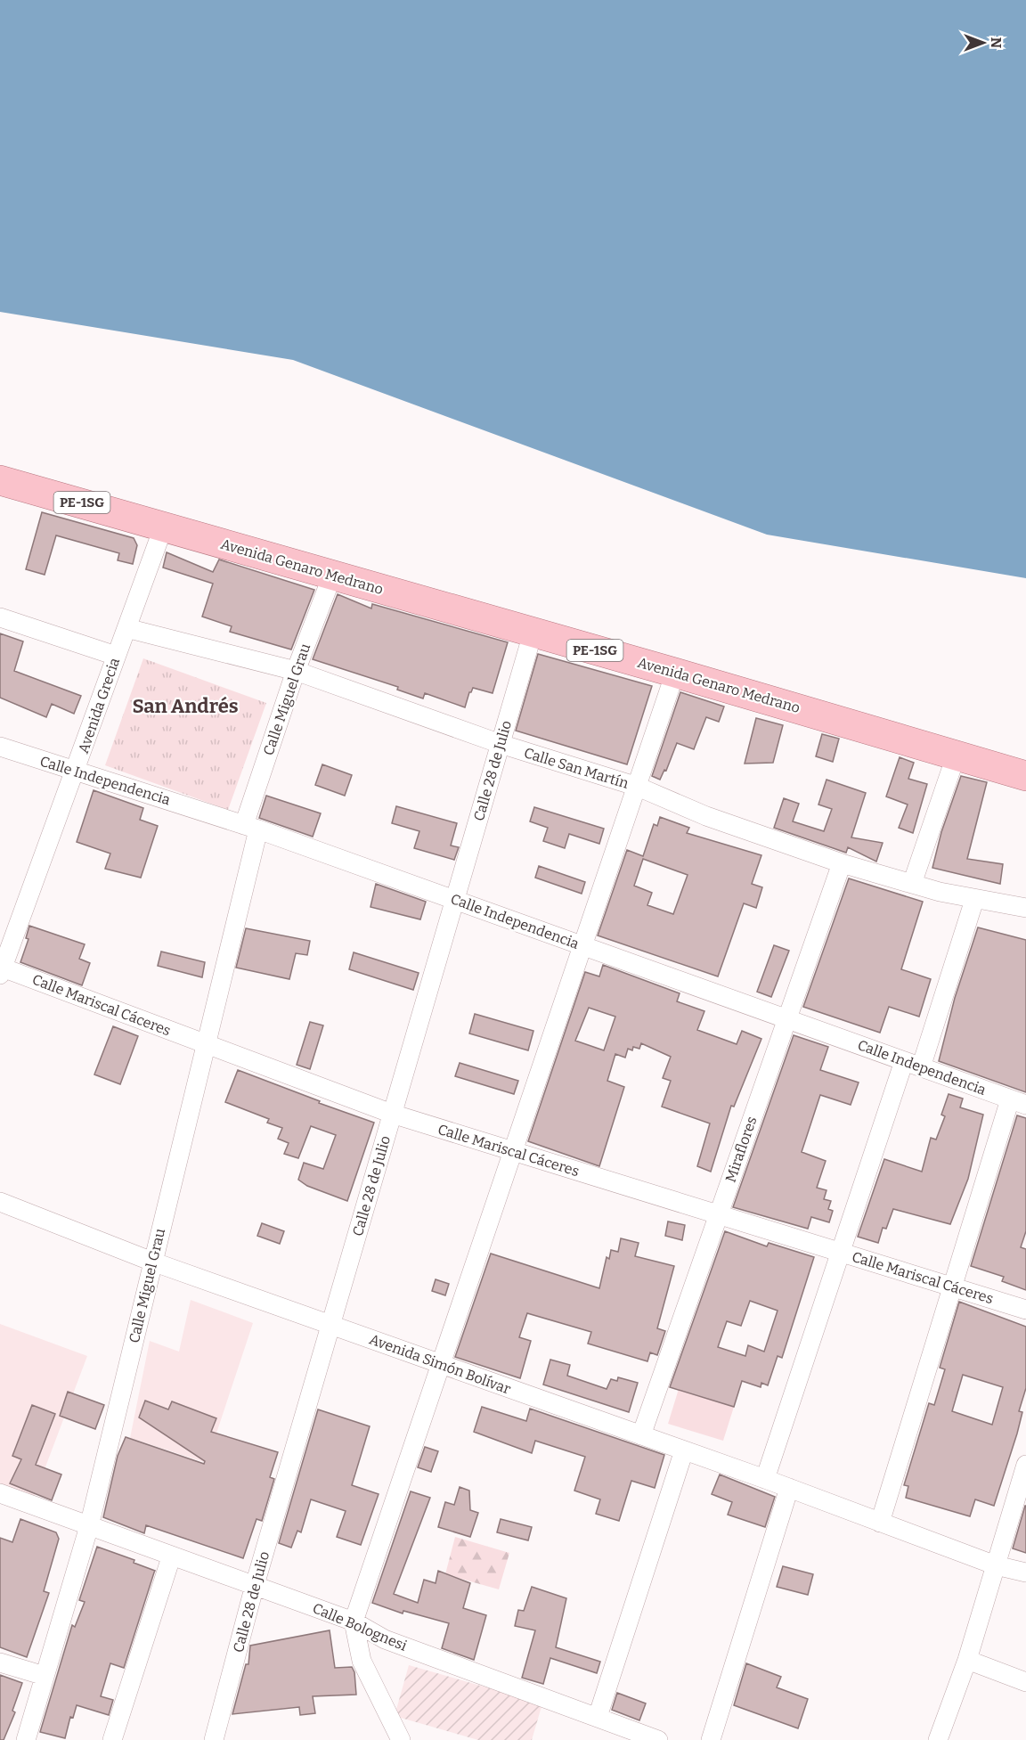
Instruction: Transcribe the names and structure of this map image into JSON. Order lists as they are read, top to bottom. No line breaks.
{"streets":{"main road":["PE-1SG","Avenida Genaro Medrano"],"street":["Calle Miguel Grau","Avenida Grecia","Calle San Martín","Calle 28 de Julio","Calle Independencia","Calle Mariscal Cáceres","Miraflores","Avenida Simón Bolívar","Calle Bolognesi"]},"crossings":[["PE-1SG","Avenida Genaro Medrano"],["PE-1SG","Avenida Grecia"],["Avenida Genaro Medrano","Calle Miguel Grau"],["Avenida Genaro Medrano","Avenida Grecia"],["Avenida Genaro Medrano","Calle 28 de Julio"],["Calle Miguel Grau","Calle San Martín"],["Calle Miguel Grau","Calle Independencia"],["Calle Miguel Grau","Calle Mariscal Cáceres"],["Calle Miguel Grau","Avenida Simón Bolívar"],["Calle Miguel Grau","Calle Bolognesi"],["Avenida Grecia","Calle San Martín"],["Avenida Grecia","Calle Independencia"],["Avenida Grecia","Calle Mariscal Cáceres"],["Calle San Martín","Calle 28 de Julio"],["Calle San Martín","Miraflores"],["Calle 28 de Julio","Calle Independencia"],["Calle 28 de Julio","Calle Mariscal Cáceres"],["Calle 28 de Julio","Avenida Simón Bolívar"],["Calle 28 de Julio","Calle Bolognesi"],["Calle Independencia","Miraflores"],["Calle Mariscal Cáceres","Miraflores"],["Miraflores","Avenida Simón Bolívar"]],"districts":["San Andrés"],"north":"right"}
